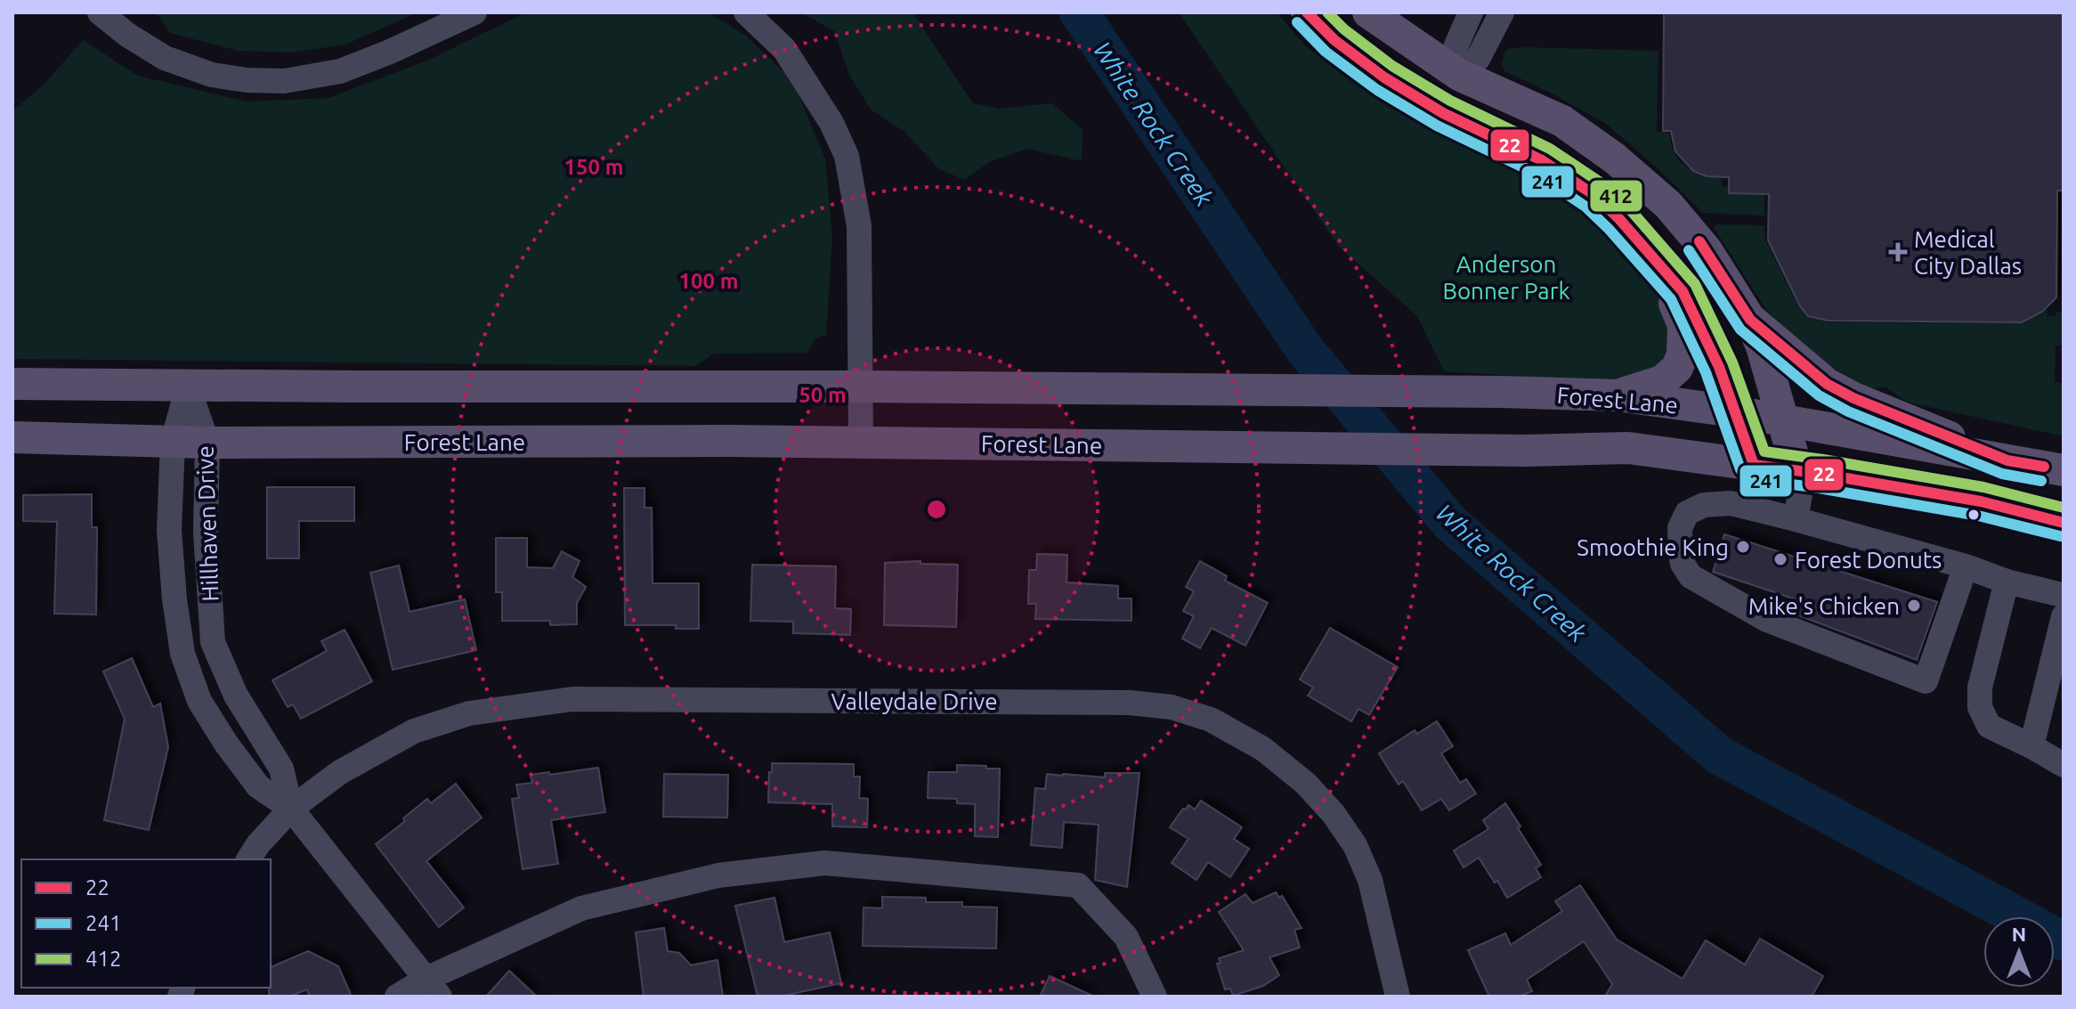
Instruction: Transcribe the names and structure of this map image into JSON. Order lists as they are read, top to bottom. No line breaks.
{"streets":{"main road":["Forest Lane"],"street":["Hillhaven Drive","Valleydale Drive"]},"crossings":[["Forest Lane","Hillhaven Drive"],["Hillhaven Drive","Valleydale Drive"]],"water":["White Rock Creek"],"parks":["Anderson Bonner Park"],"places":{"health":["Medical City Dallas"],"other":["Smoothie King","Forest Donuts","Mike's Chicken"]},"lines":["transit line 22","transit line 412","transit line 241"],"legend":["22","241","412"],"north":"top","rings":["150 m","100 m","50 m"]}
